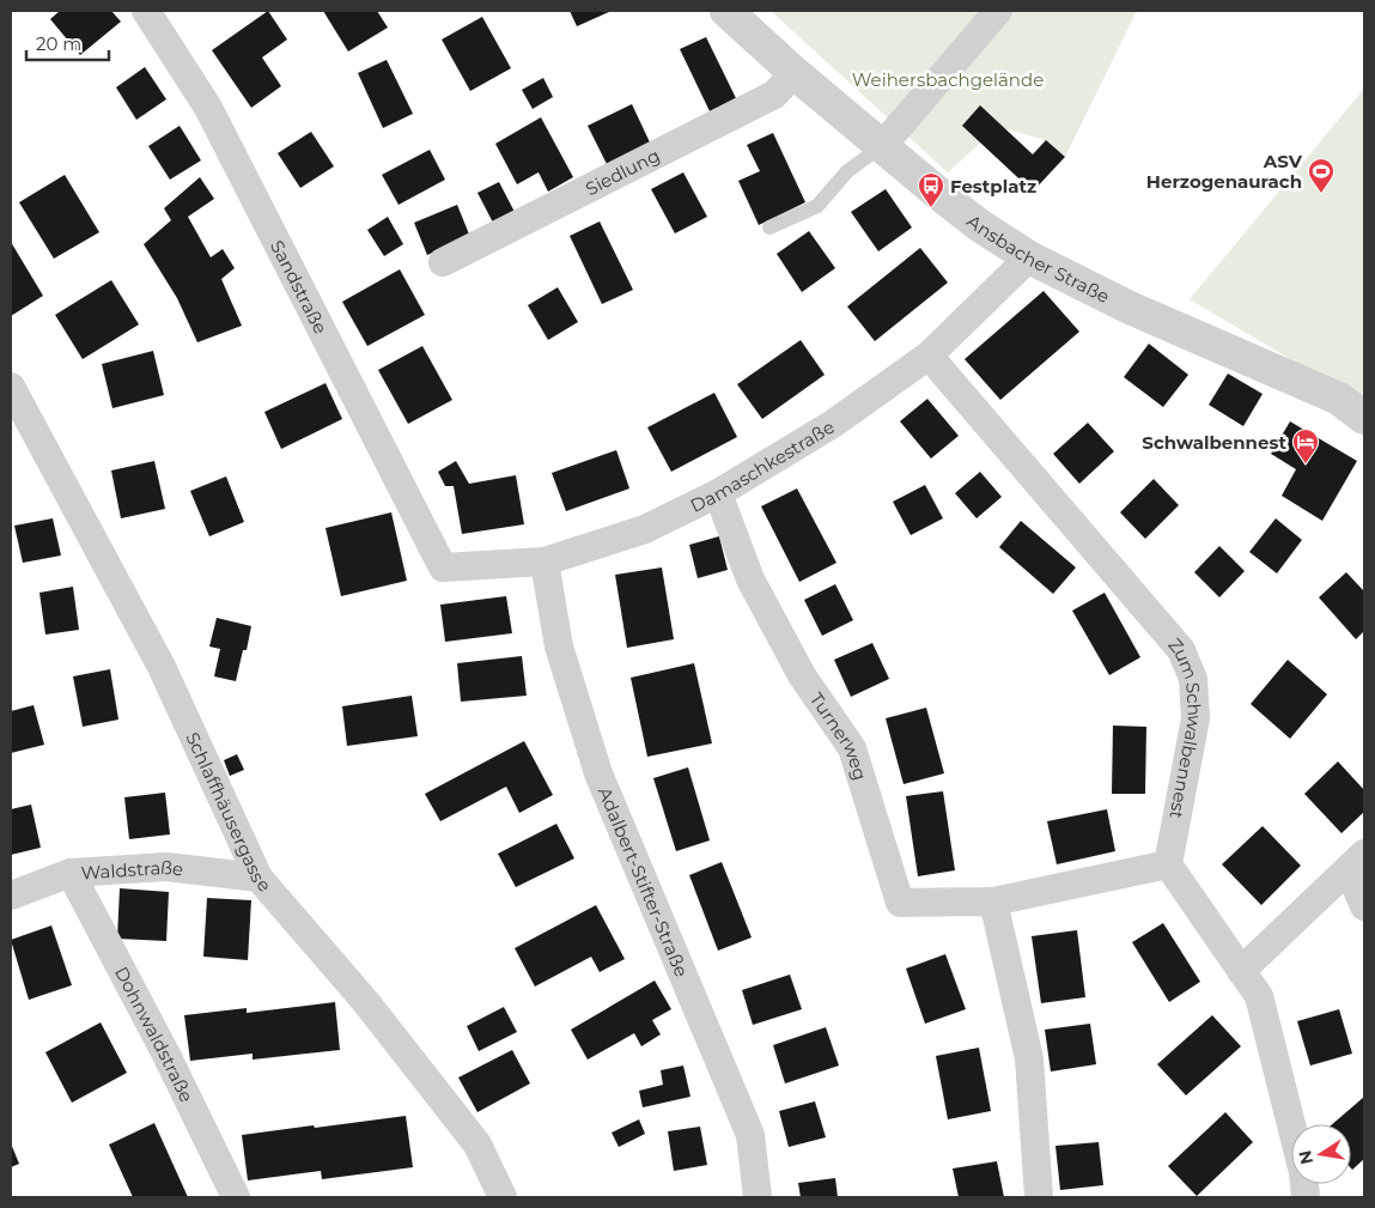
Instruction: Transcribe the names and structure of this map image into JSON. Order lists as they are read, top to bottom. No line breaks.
{"streets":{"street":["Siedlung","Ansbacher Straße","Sandstraße","Damaschkestraße","Zum Schwalbennest","Turnerweg","Schlaffhäusergasse","Waldstraße","Adalbert-Stifter-Straße","Dohnwaldstraße"]},"crossings":[["Siedlung","Ansbacher Straße"],["Ansbacher Straße","Damaschkestraße"],["Sandstraße","Damaschkestraße"],["Damaschkestraße","Zum Schwalbennest"],["Damaschkestraße","Turnerweg"],["Damaschkestraße","Adalbert-Stifter-Straße"],["Zum Schwalbennest","Turnerweg"],["Schlaffhäusergasse","Waldstraße"],["Waldstraße","Dohnwaldstraße"]],"parks":["Weihersbachgelände"],"places":{"sports":["ASV Herzogenaurach"],"bus stop":["Festplatz"],"hotel":["Schwalbennest"]},"scale_bar":"20 m","north":"left"}
